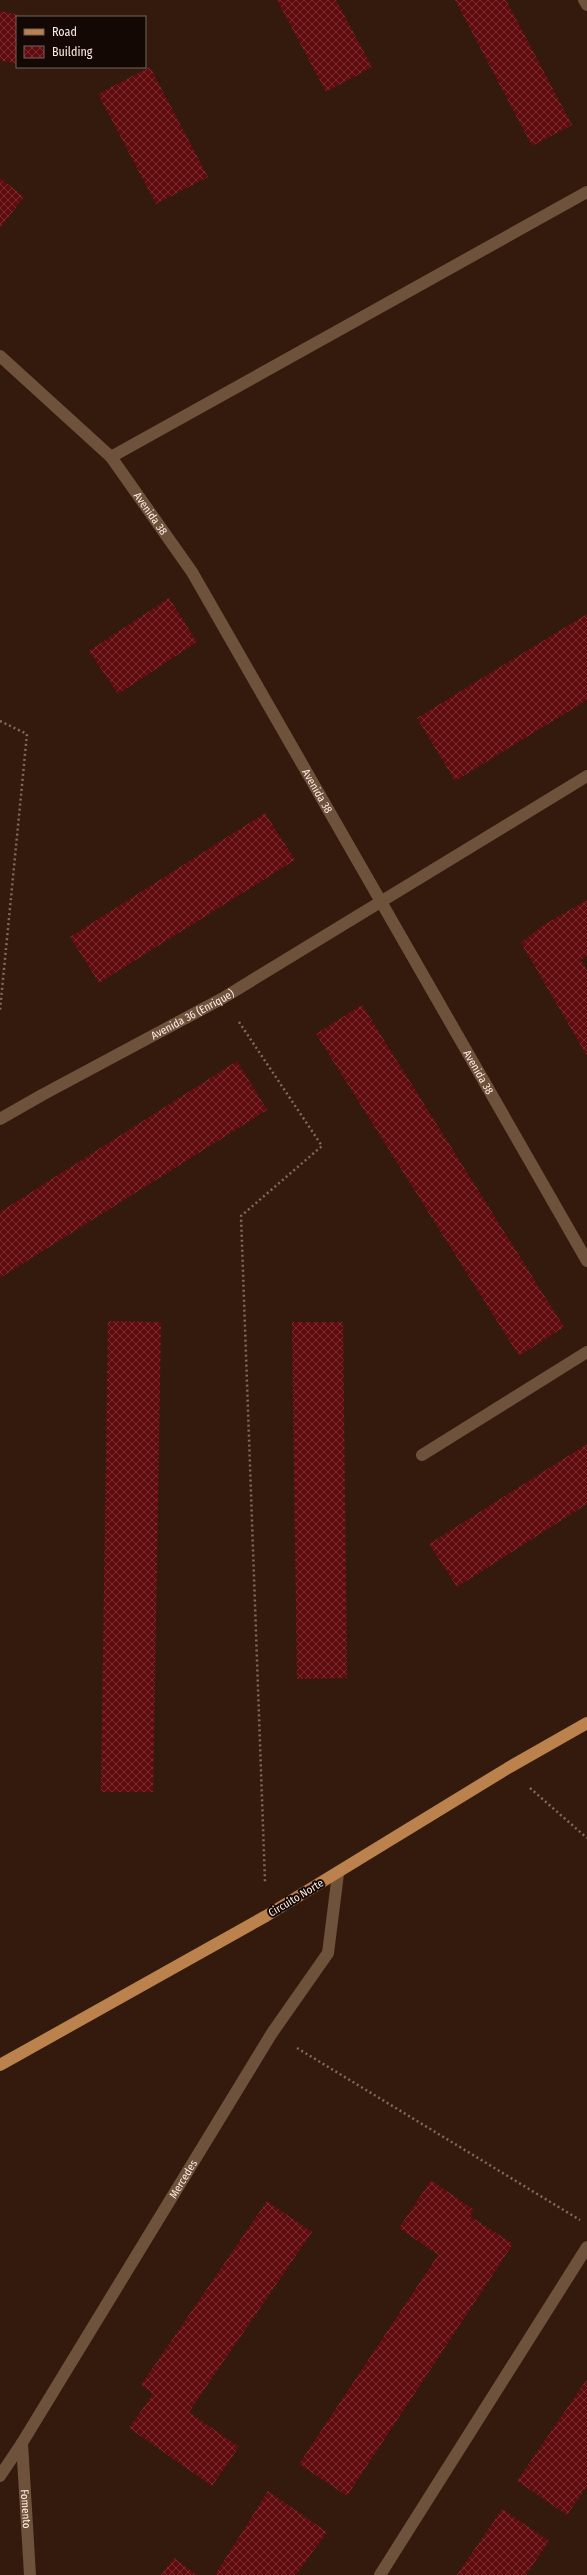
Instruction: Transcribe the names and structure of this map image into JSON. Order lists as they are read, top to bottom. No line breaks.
{"streets":{"main road":["Circuito Norte"],"street":["Avenida 38","Avenida 36 (Enrique)","Mercedes","Fomento"]},"crossings":[["Avenida 38","Avenida 36 (Enrique)"],["Circuito Norte","Mercedes"],["Mercedes","Fomento"]],"legend":["Road","Building"]}
